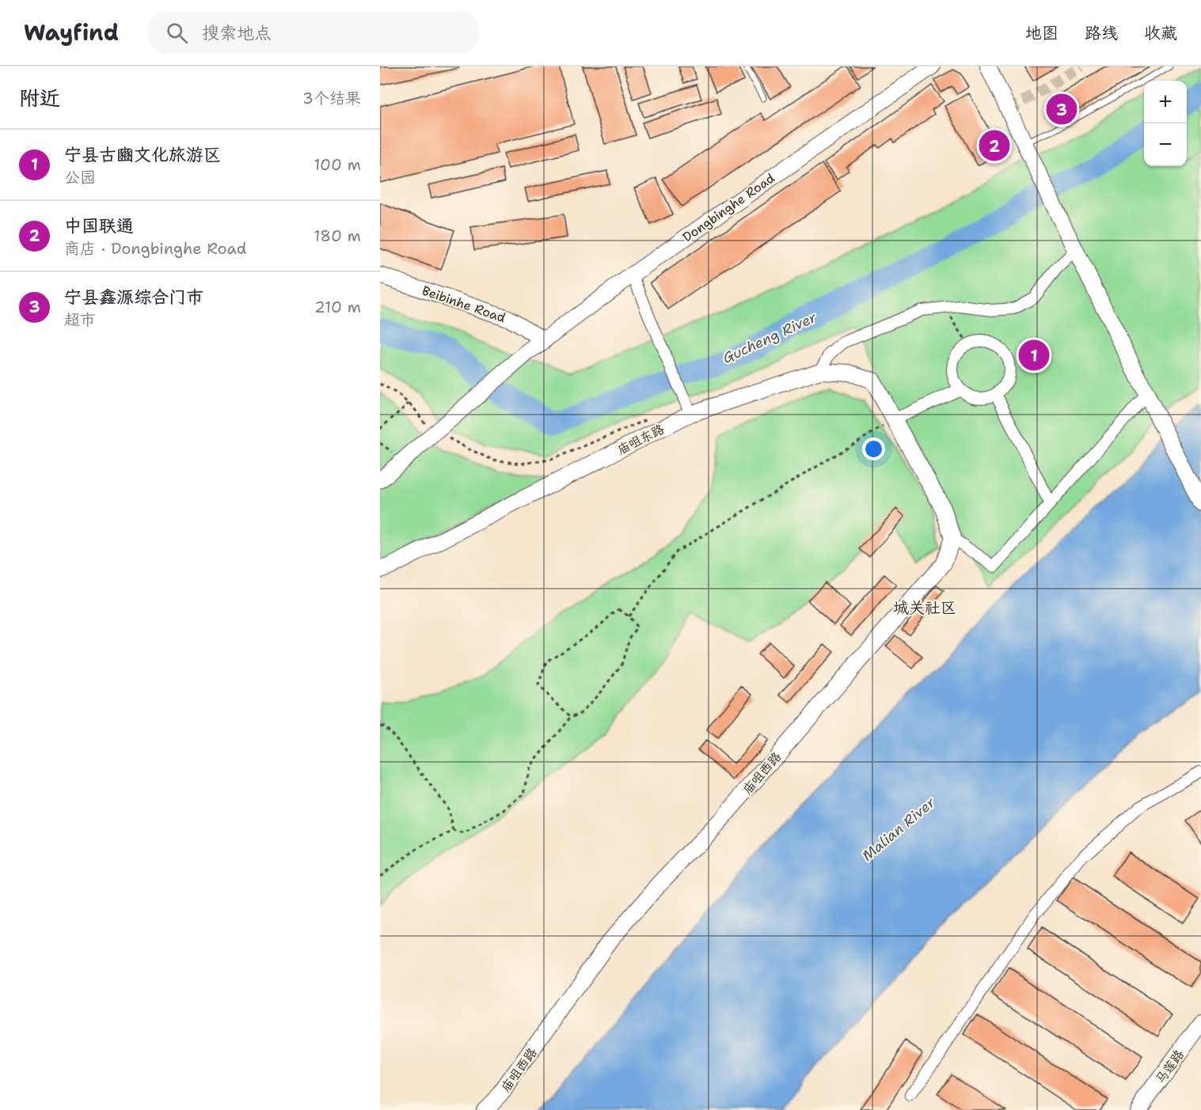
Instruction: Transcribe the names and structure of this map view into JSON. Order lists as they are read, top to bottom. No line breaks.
{"streets":{"street":["Dongbinghe Road","Beibinhe Road","庙咀东路","庙咀西路","马莲路"]},"crossings":[["Dongbinghe Road","Beibinhe Road"]],"districts":["城关社区"],"water":["Gucheng River","Malian River"],"page":{"header":"Wayfind","search":"搜索地点","nav":["地图","路线","收藏"],"heading":["附近","3个结果"],"map_buttons":["+","−"],"pins":["3","2","1"],"list":[{"mark":"1","name":"宁县古豳文化旅游区","note":"公园","value":"100 m"},{"mark":"2","name":"中国联通","note":"商店 · Dongbinghe Road","value":"180 m"},{"mark":"3","name":"宁县鑫源综合门市","note":"超市","value":"210 m"}]}}
